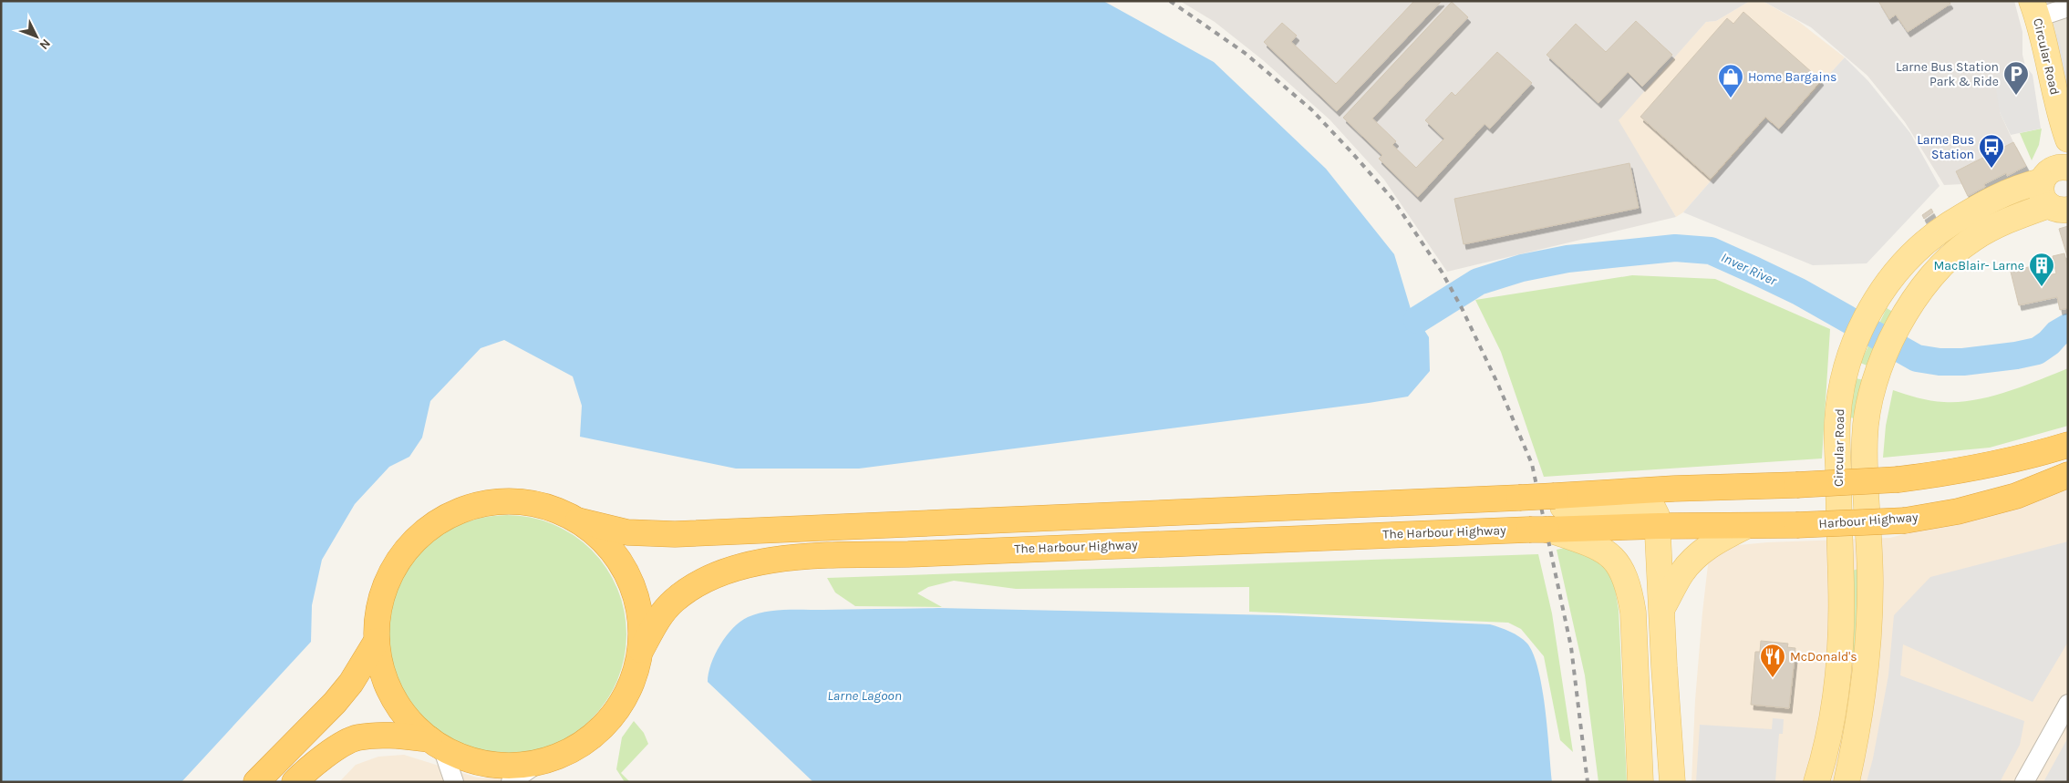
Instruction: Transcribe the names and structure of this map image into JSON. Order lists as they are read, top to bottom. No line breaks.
{"streets":{"highway":["Harbour Highway","The Harbour Highway"],"main road":["Circular Road"]},"crossings":[["Harbour Highway","The Harbour Highway"]],"water":["Inver River","Larne Lagoon"],"places":{"parking":["Larne Bus Station Park & Ride"],"shop":["Home Bargains"],"bus stop":["Larne Bus Station"],"building":["MacBlair- Larne"],"restaurant":["McDonald's"]},"north":"bottom right"}
